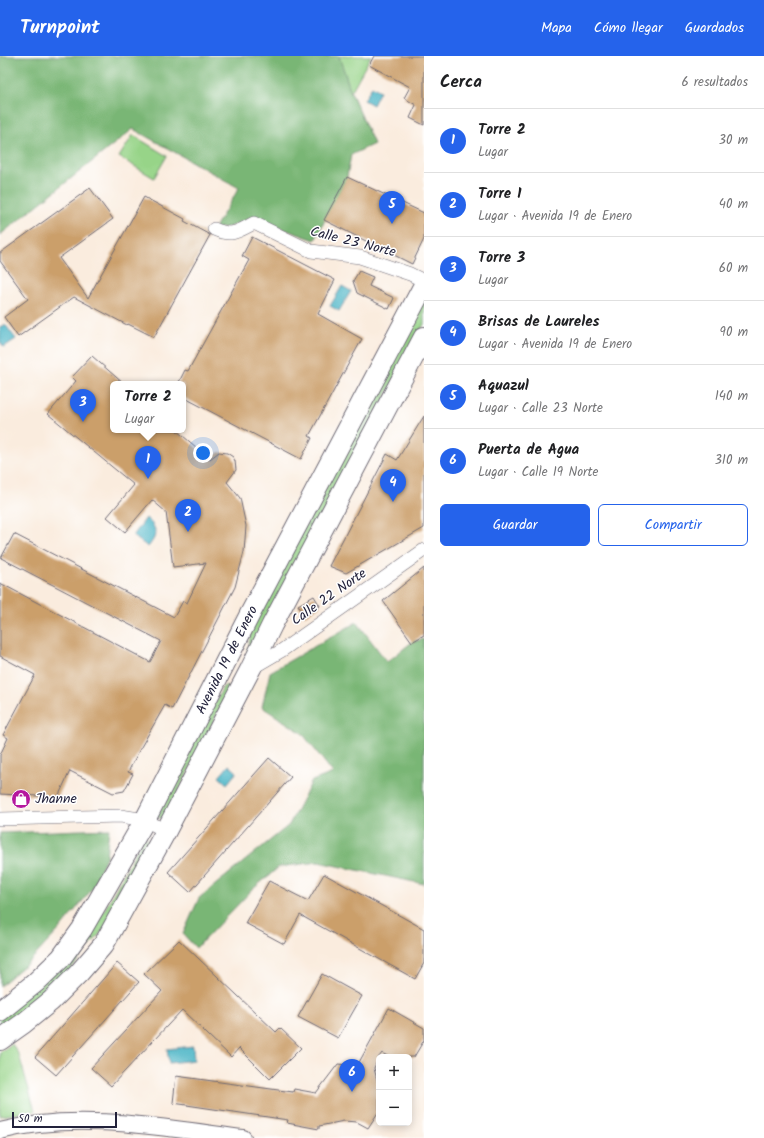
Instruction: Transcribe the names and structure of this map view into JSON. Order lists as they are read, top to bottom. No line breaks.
{"streets":{"main road":["Avenida 19 de Enero"],"street":["Calle 23 Norte","Calle 22 Norte"]},"crossings":[["Calle 22 Norte","Avenida 19 de Enero"]],"places":{"shop":["Jhanne"]},"scale_bar":"50 m","page":{"header":"Turnpoint","nav":["Mapa","Cómo llegar","Guardados"],"heading":["Cerca","6 resultados"],"list":[{"mark":"1","name":"Torre 2","note":"Lugar","value":"30 m"},{"mark":"2","name":"Torre 1","note":"Lugar · Avenida 19 de Enero","value":"40 m"},{"mark":"3","name":"Torre 3","note":"Lugar","value":"60 m"},{"mark":"4","name":"Brisas de Laureles","note":"Lugar · Avenida 19 de Enero","value":"90 m"},{"mark":"5","name":"Aquazul","note":"Lugar · Calle 23 Norte","value":"140 m"},{"mark":"6","name":"Puerta de Agua","note":"Lugar · Calle 19 Norte","value":"310 m"}],"pins":["5","3","1","4","2","6"],"popup":["Torre 2","Lugar"],"buttons":["Guardar","Compartir"],"map_buttons":["+","−"],"scale":"50 m"}}
